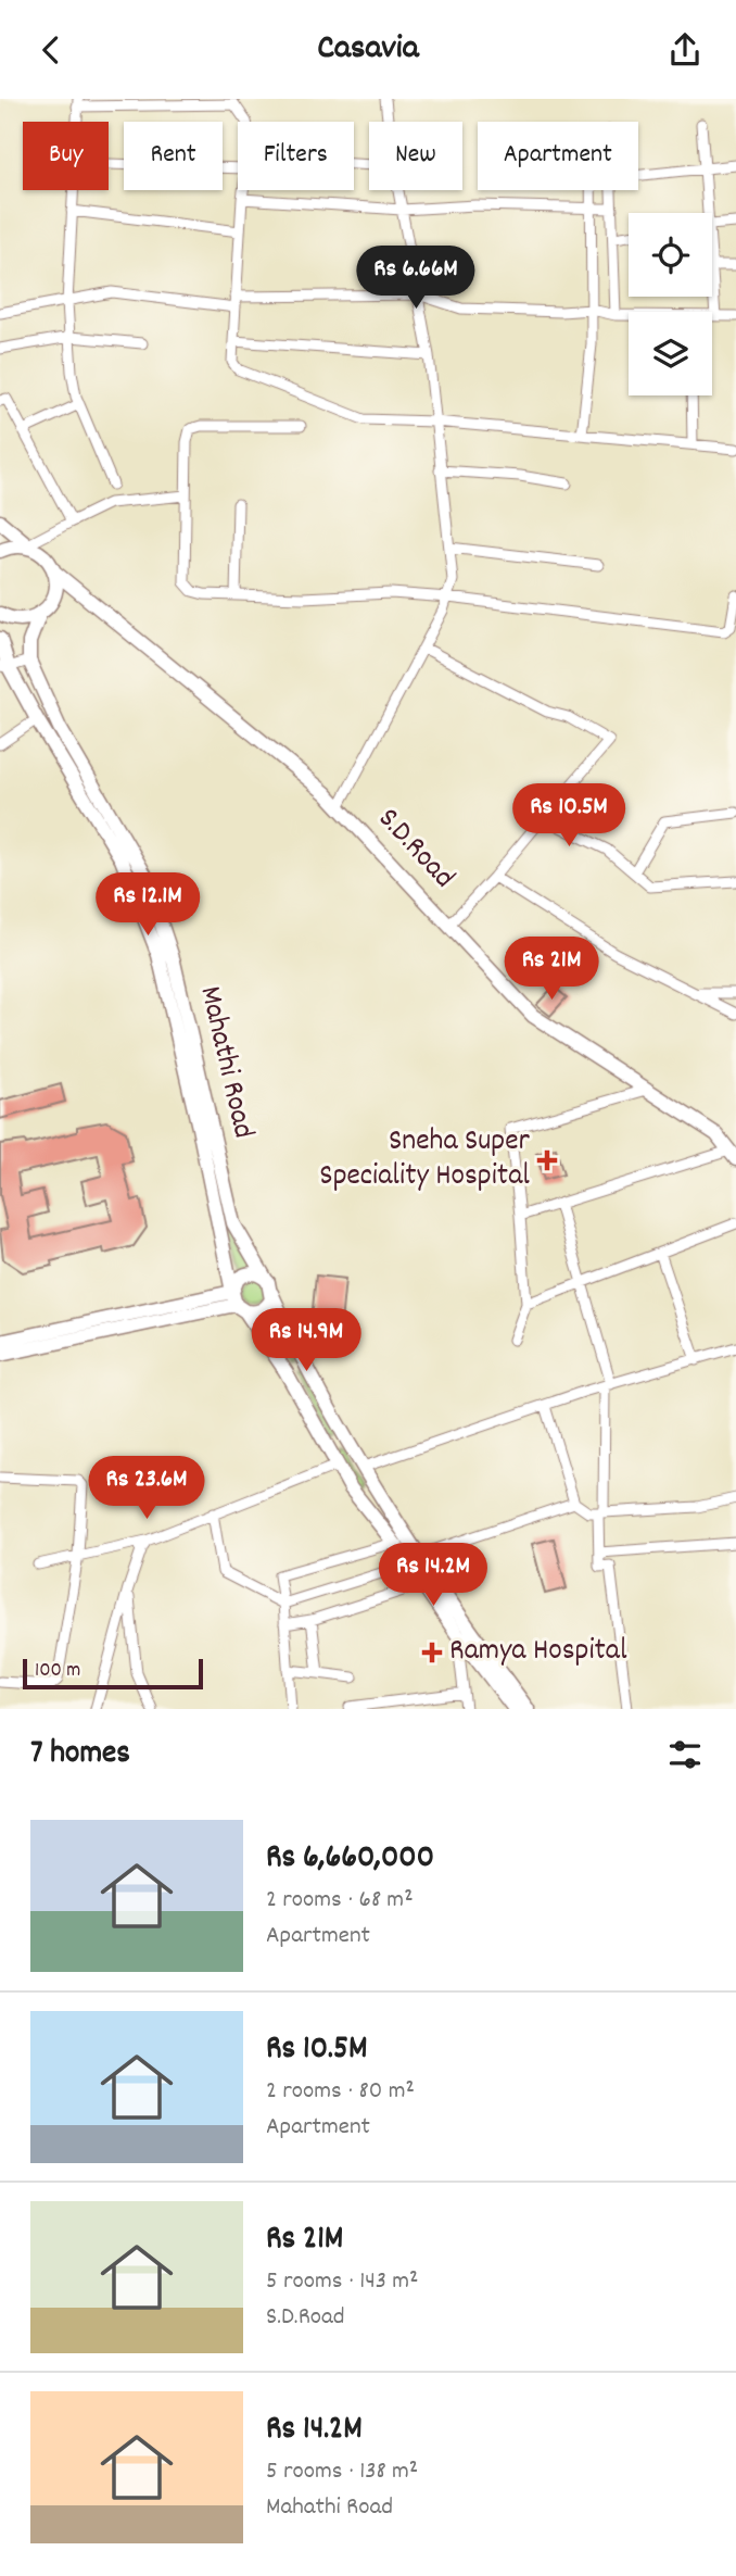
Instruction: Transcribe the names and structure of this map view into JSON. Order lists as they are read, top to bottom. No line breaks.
{"streets":{"street":["S.D.Road","Mahathi Road"]},"places":{"health":["Sneha Super Speciality Hospital","Ramya Hospital"]},"scale_bar":"100 m","page":{"header":"Casavia","chip":["Buy","Rent","Filters","New","Apartment"],"price":["Rs 6.66M","Rs 10.5M","Rs 12.1M","Rs 21M","Rs 14.9M","Rs 23.6M","Rs 14.2M"],"scale":"100 m","heading":"7 homes","list":[{"name":"Rs 6,660,000","note":"2 rooms · 68 m² · Apartment"},{"name":"Rs 10.5M","note":"2 rooms · 80 m² · Apartment"},{"name":"Rs 21M","note":"5 rooms · 143 m² · S.D.Road"},{"name":"Rs 14.2M","note":"5 rooms · 138 m² · Mahathi Road"}]}}
